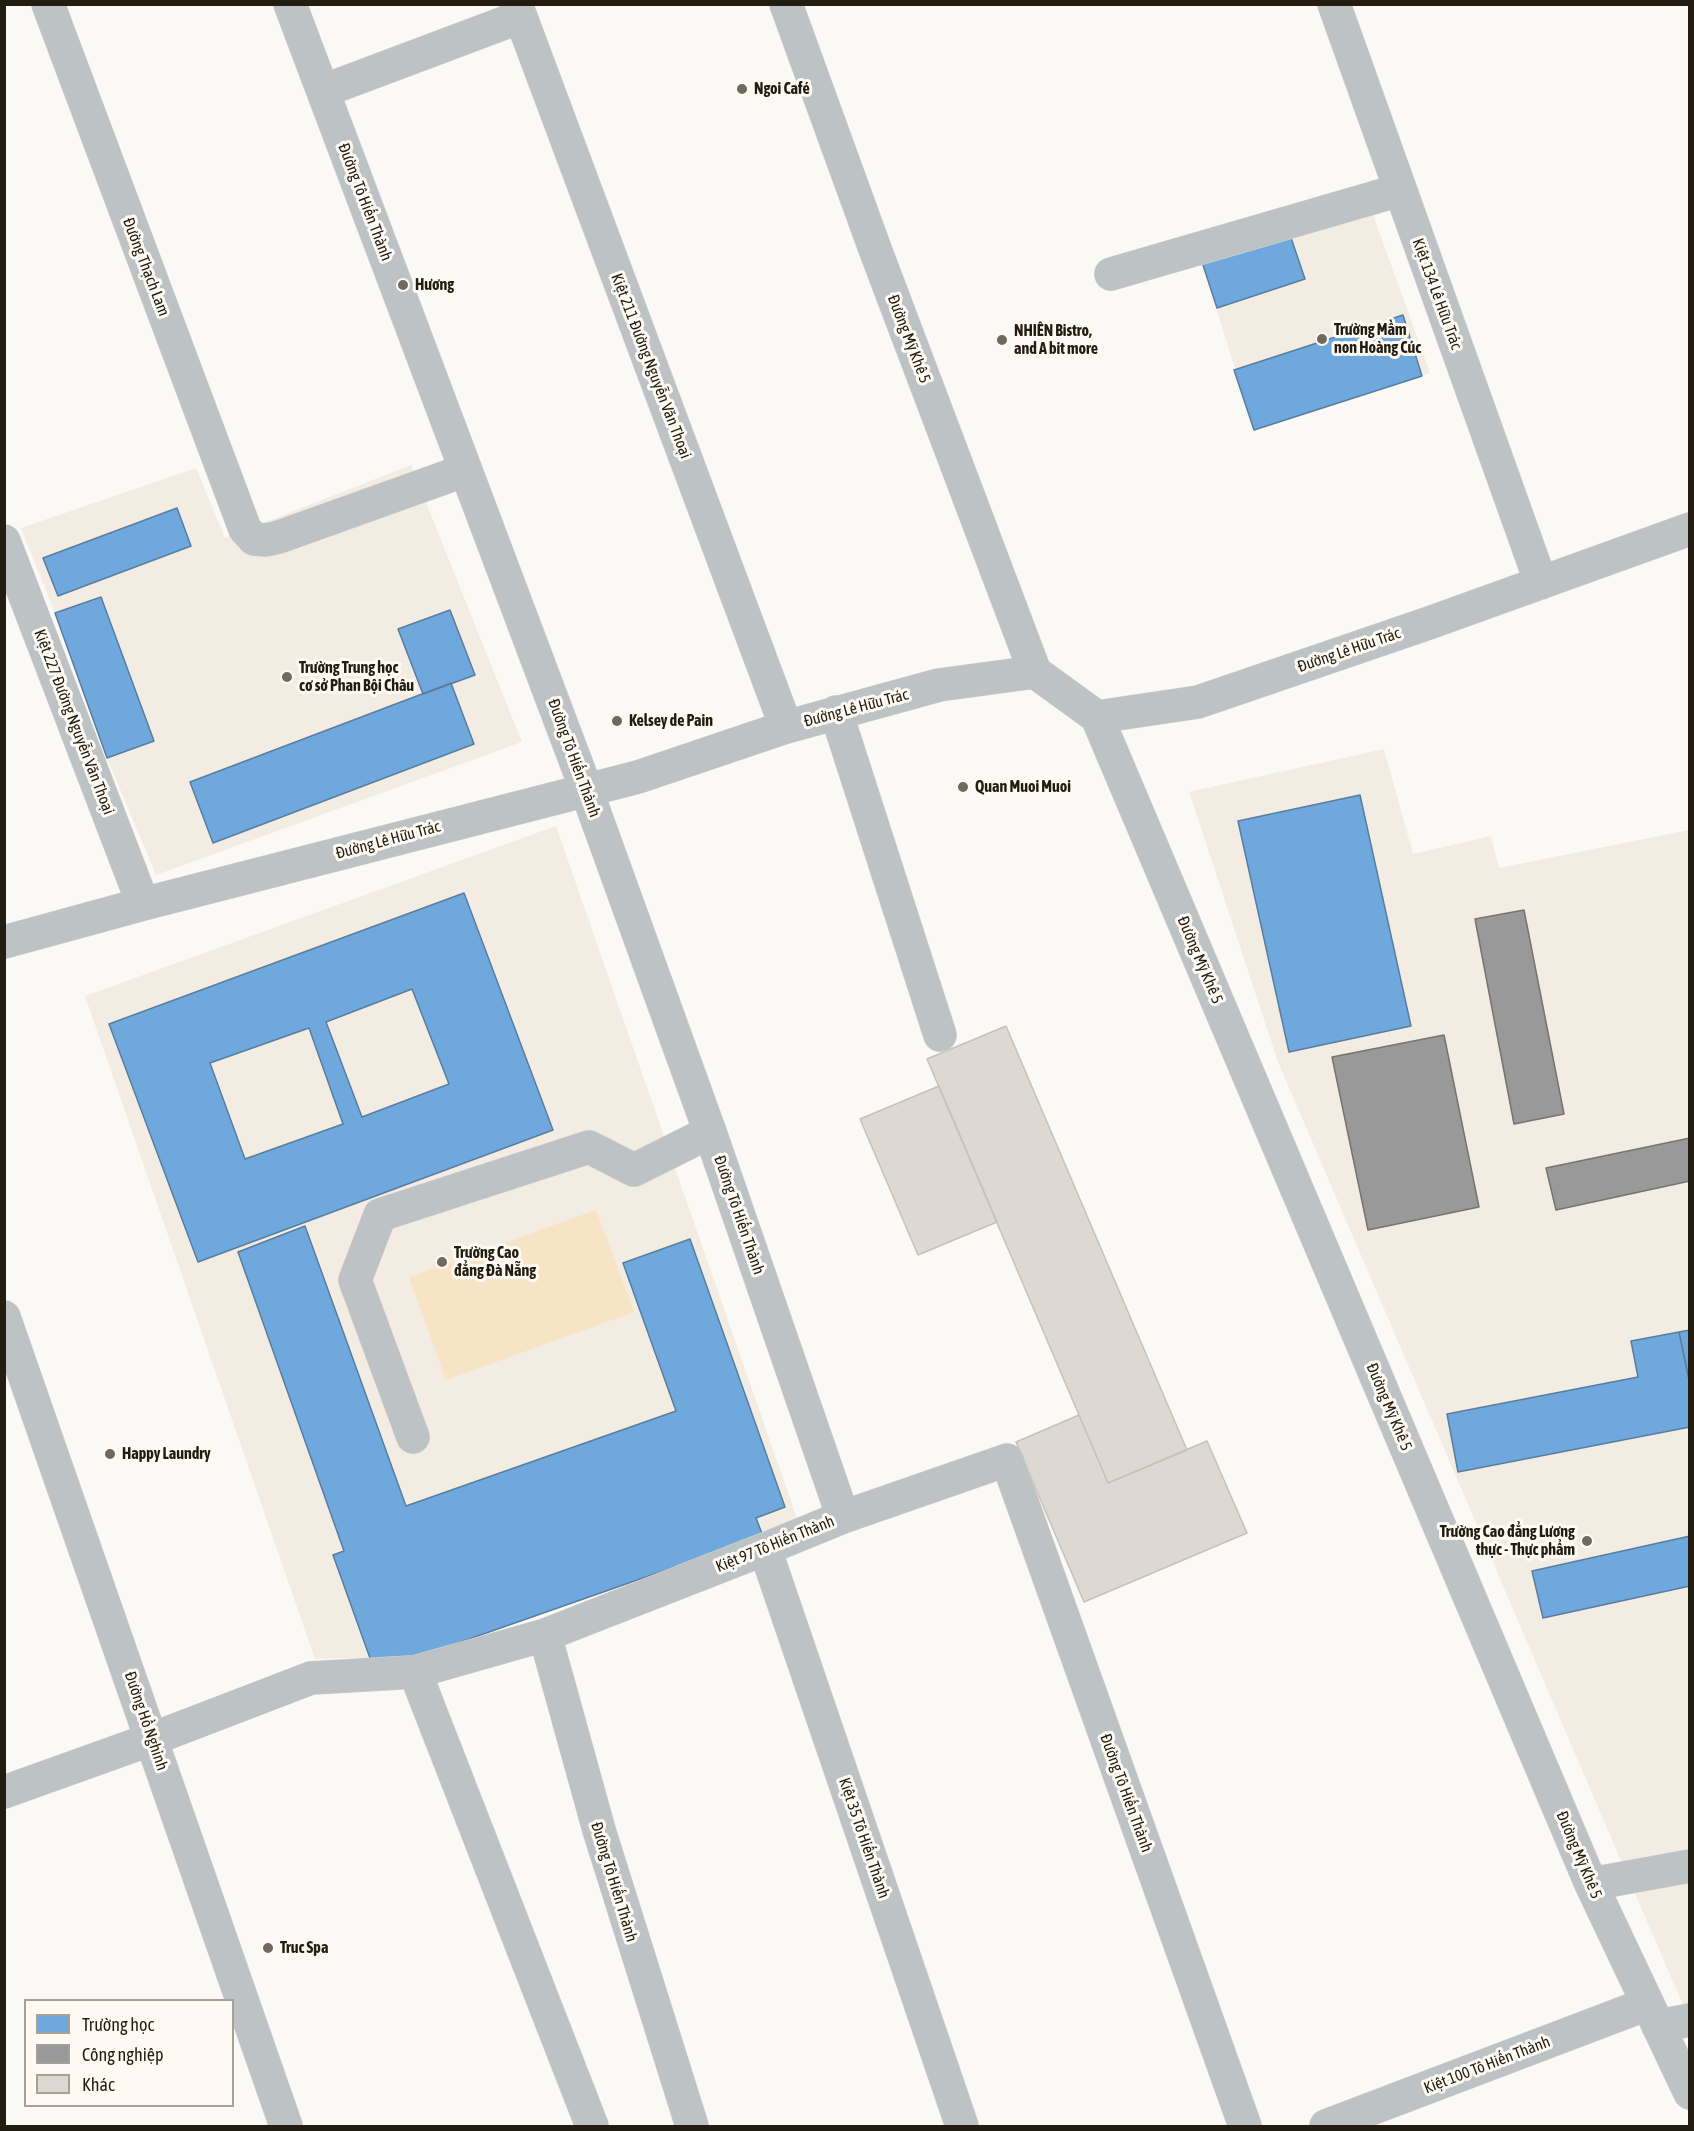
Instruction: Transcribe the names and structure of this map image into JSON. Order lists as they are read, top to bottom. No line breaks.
{"streets":{"street":["Đường Tô Hiến Thành","Đường Thạch Lam","Kiệt 134 Lê Hữu Trác","Đường Mỹ Khê 5","Kiệt 211 Đường Nguyễn Văn Thoại","Đường Lê Hữu Trác","Kiệt 227 Đường Nguyễn Văn Thoại","Kiệt 97 Tô Hiến Thành","Đường Hồ Nghinh","Kiệt 35 Tô Hiến Thành","Kiệt 100 Tô Hiến Thành"]},"crossings":[["Đường Tô Hiến Thành","Đường Thạch Lam"],["Đường Tô Hiến Thành","Đường Lê Hữu Trác"],["Đường Tô Hiến Thành","Kiệt 97 Tô Hiến Thành"],["Kiệt 134 Lê Hữu Trác","Đường Lê Hữu Trác"],["Đường Mỹ Khê 5","Đường Lê Hữu Trác"],["Đường Mỹ Khê 5","Kiệt 100 Tô Hiến Thành"],["Kiệt 211 Đường Nguyễn Văn Thoại","Đường Lê Hữu Trác"],["Đường Lê Hữu Trác","Kiệt 227 Đường Nguyễn Văn Thoại"],["Kiệt 97 Tô Hiến Thành","Đường Hồ Nghinh"],["Kiệt 97 Tô Hiến Thành","Kiệt 35 Tô Hiến Thành"]],"places":["Ngoi Café","Hương","Trường Mầm non Hoàng Cúc","NHIÊN Bistro, and A bit more","Trường Trung học cơ sở Phan Bội Châu","Kelsey de Pain","Quan Muoi Muoi","Trường Cao đẳng Đà Nẵng","Happy Laundry","Trường Cao đẳng Lương thực - Thực phẩm","Truc Spa"],"legend":["Trường học","Công nghiệp","Khác"]}
